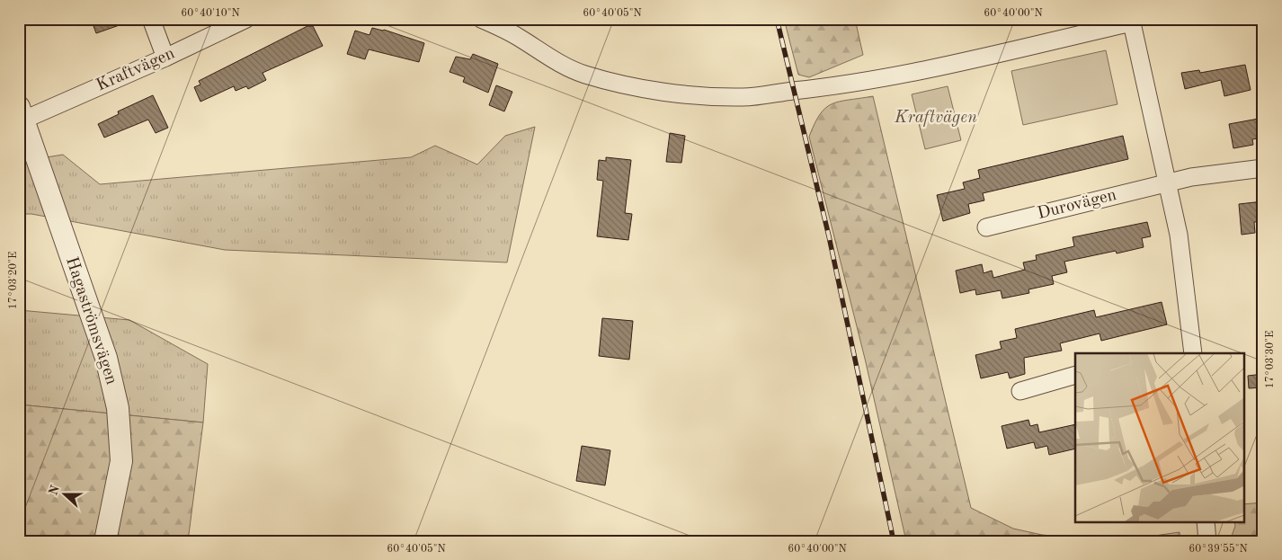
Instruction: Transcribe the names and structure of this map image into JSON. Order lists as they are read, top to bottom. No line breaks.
{"streets":{"street":["Kraftvägen","Durovägen","Hagaströmsvägen"]},"crossings":[["Kraftvägen","Hagaströmsvägen"]],"parks":["Kraftvägen"],"north":"left","coordinates":["60°40'10\"N","60°40'05\"N","60°40'00\"N","17°03'20\"E","17°03'30\"E","60°39'55\"N"]}
